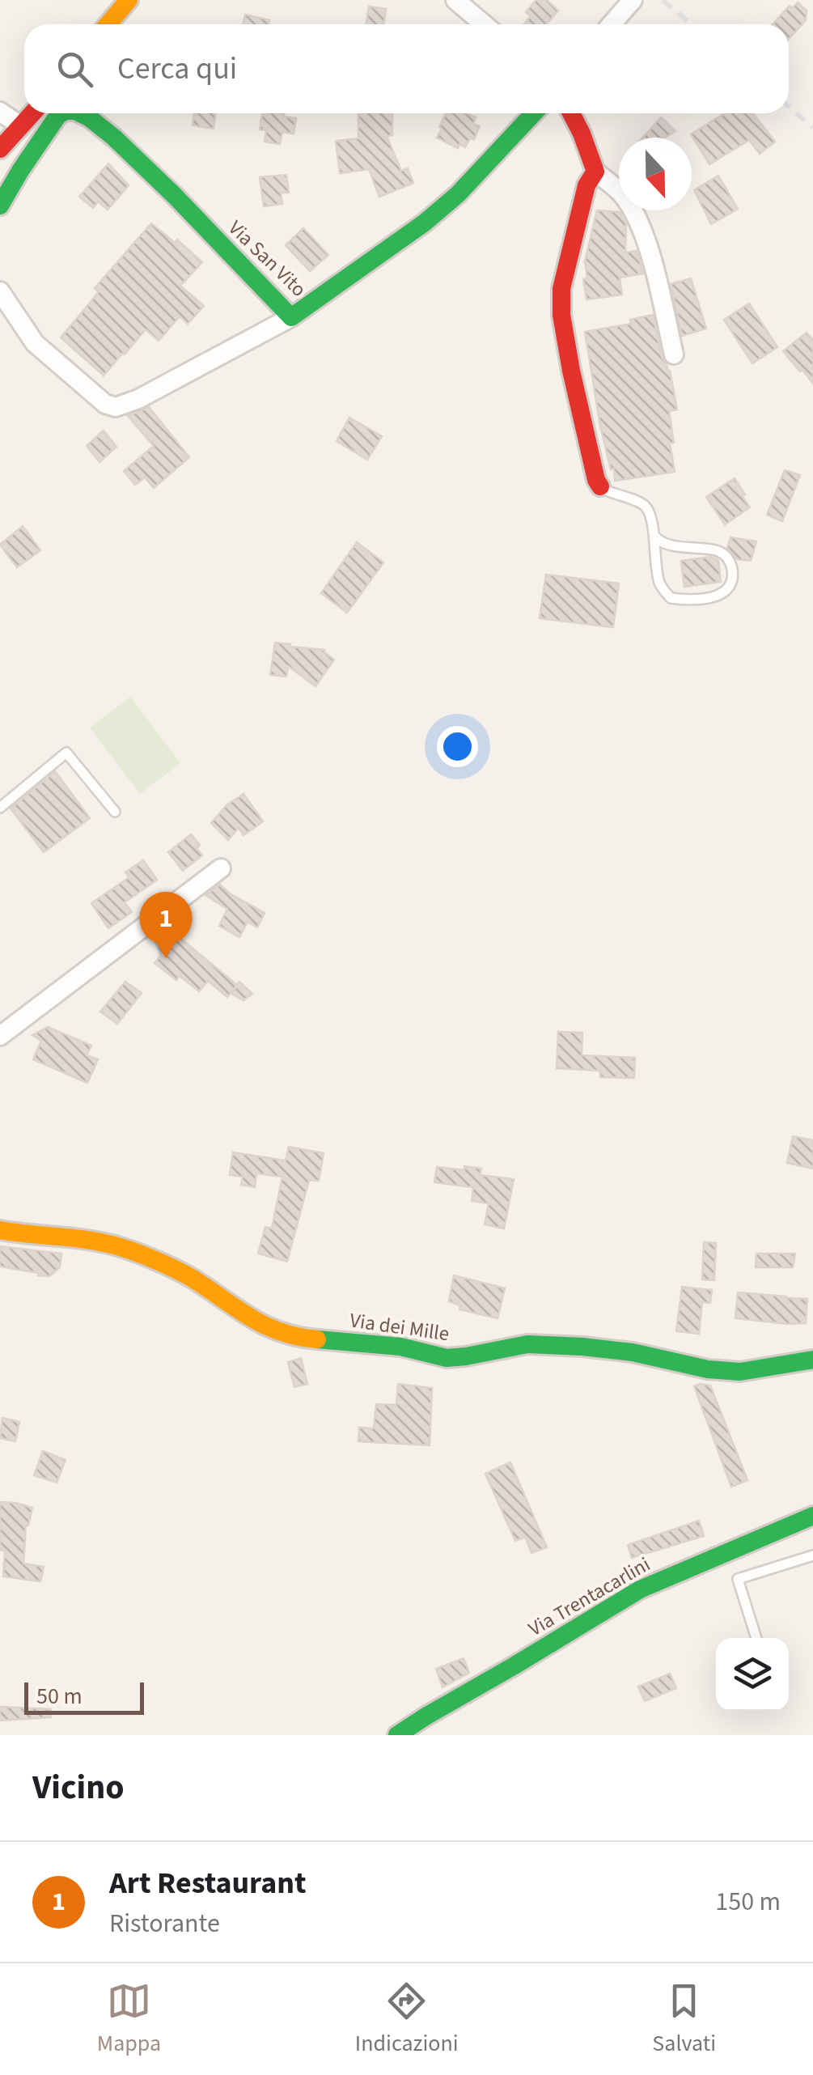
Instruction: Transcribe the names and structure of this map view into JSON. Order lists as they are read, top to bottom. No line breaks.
{"streets":{"street":["Via San Vito","Via dei Mille","Via Trentacarlini"]},"scale_bar":"50 m","north":"bottom","page":{"search":"Cerca qui","pins":"1","scale":"50 m","heading":"Vicino","list":[{"mark":"1","name":"Art Restaurant","note":"Ristorante","value":"150 m"}],"nav":["Mappa","Indicazioni","Salvati"]}}
